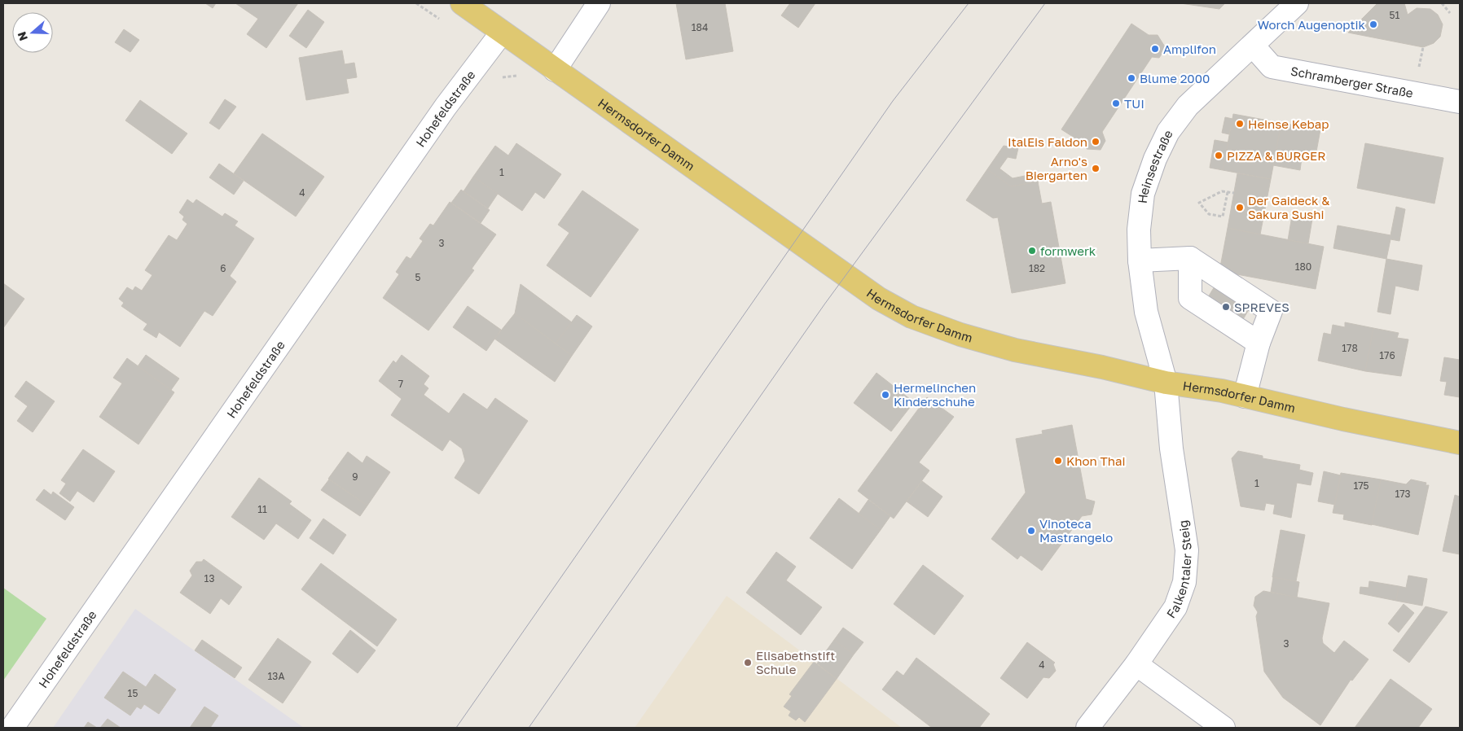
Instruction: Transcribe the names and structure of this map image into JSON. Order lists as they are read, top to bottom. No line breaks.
{"streets":{"main road":["Hermsdorfer Damm"],"street":["Schramberger Straße","Hohefeldstraße","Heinsestraße","Falkentaler Steig"]},"crossings":[["Schramberger Straße","Heinsestraße"],["Hohefeldstraße","Hermsdorfer Damm"],["Hermsdorfer Damm","Heinsestraße"],["Hermsdorfer Damm","Falkentaler Steig"],["Heinsestraße","Falkentaler Steig"]],"places":["Worch Augenoptik","Amplifon","Blume 2000","TUI","Heinse Kebap","ItalEis Faldon","PIZZA & BURGER","Arno's Biergarten","Der Gaideck & Sakura Sushi","formwerk","SPREVES","Hermelinchen Kinderschuhe","Khon Thai","Vinoteca Mastrangelo","Elisabethstift Schule"],"house_numbers":["51","184","1","4","3","180","6","182","5","178","176","7","9","1","175","173","11","13","3","4","13A","15"],"north":"left"}
